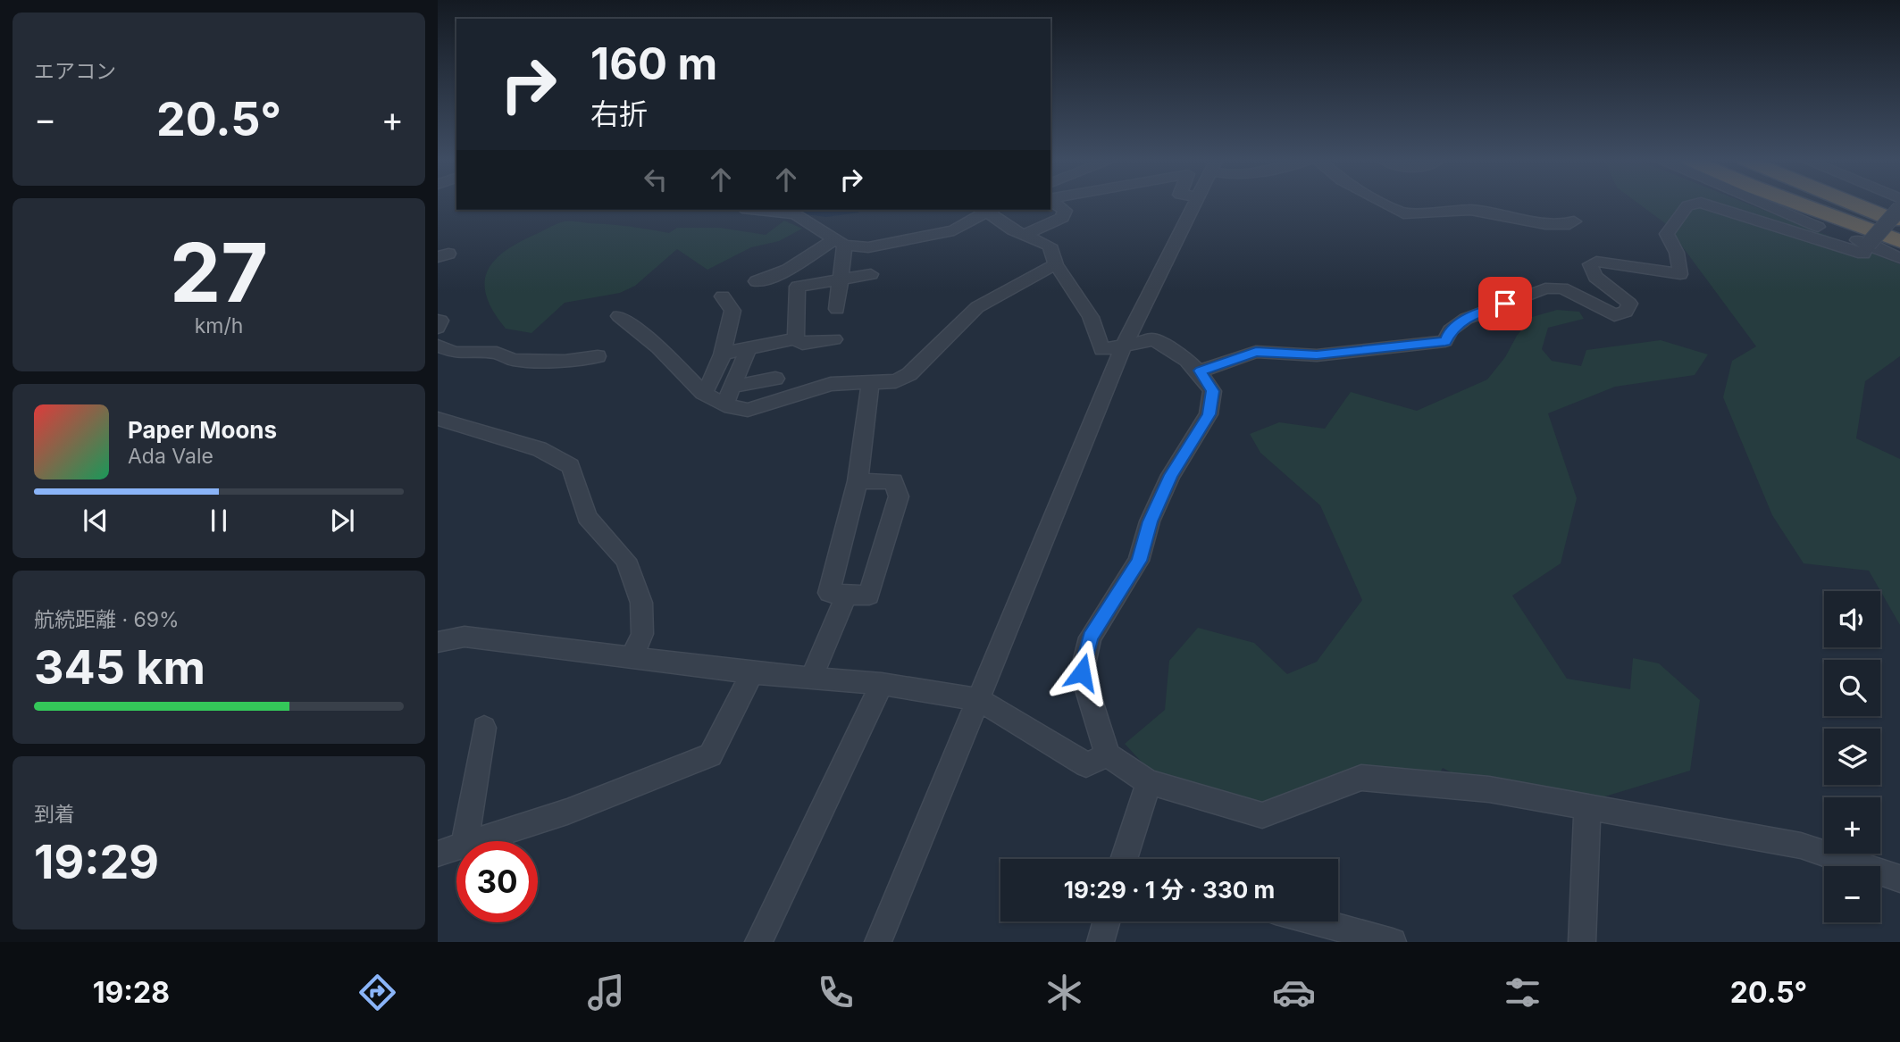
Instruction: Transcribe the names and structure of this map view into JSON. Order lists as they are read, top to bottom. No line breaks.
{"page":{"tile":["エアコン",["27","km/h"],["航続距離 · 69%","345 km"],["到着","19:29"]],"turn":["160 m","右折"],"heat":["−","20.5°","+"],"song":["Paper Moons","Ada Vale"],"map_buttons":["+","−"],"limit":"30","trip":"19:29 · 1 分 · 330 m","tabs":["19:28","20.5°"]}}
